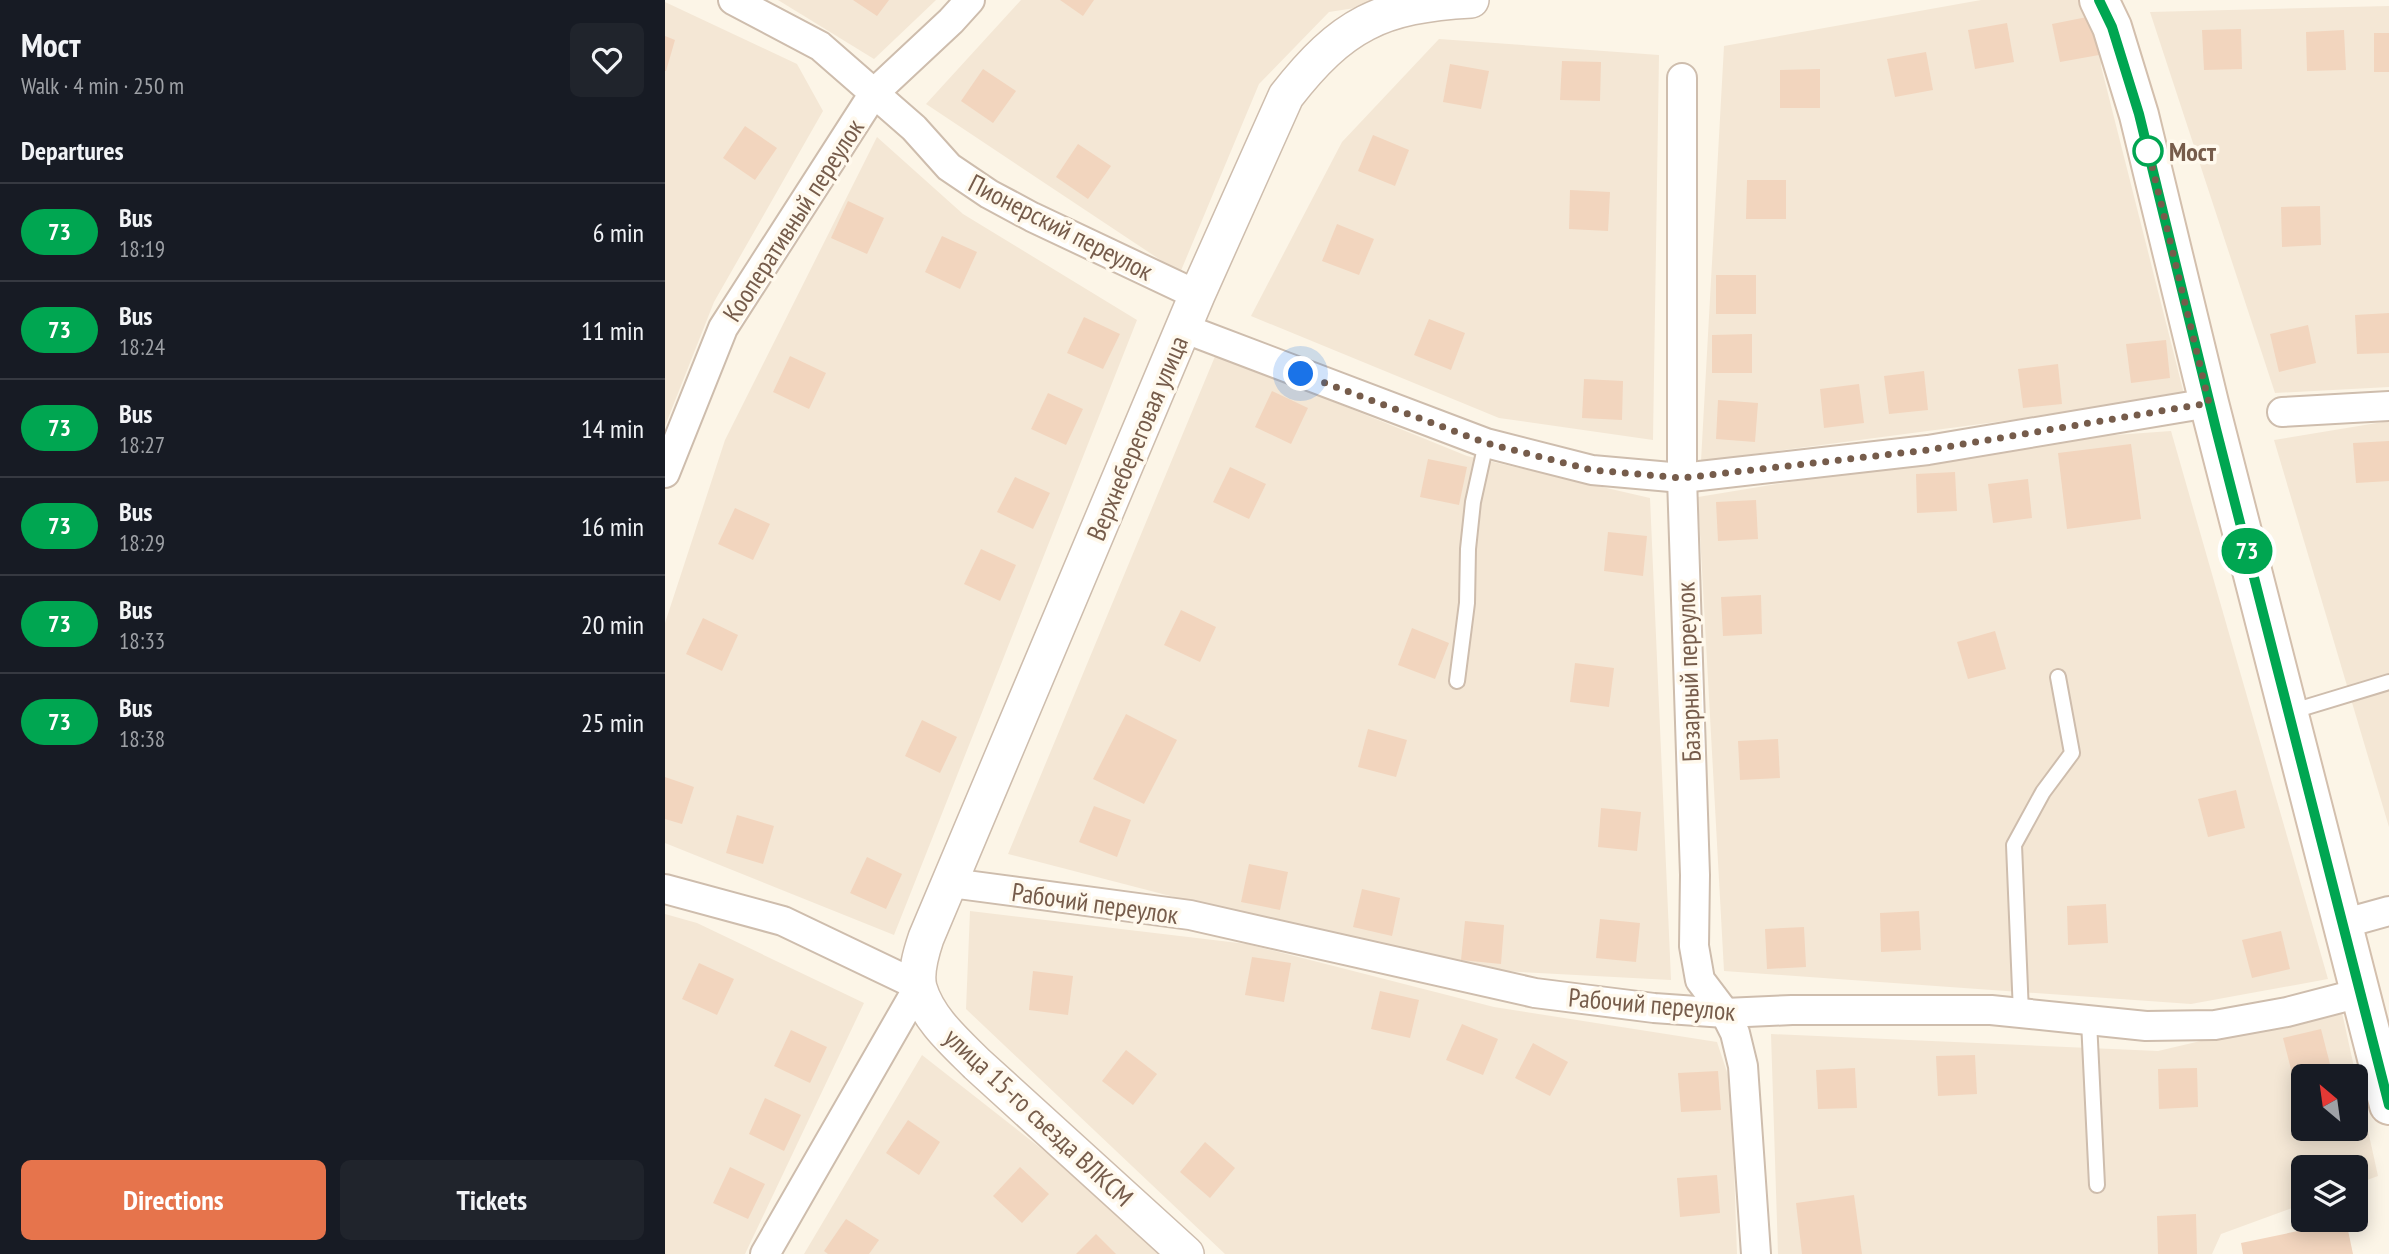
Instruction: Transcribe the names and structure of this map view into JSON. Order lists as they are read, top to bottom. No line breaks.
{"streets":{"street":["Кооперативный переулок","Пионерский переулок","Верхнебереговая улица","Базарный переулок","Рабочий переулок","улица 15-го съезда ВЛКСМ"]},"crossings":[["Кооперативный переулок","Пионерский переулок"],["Пионерский переулок","Верхнебереговая улица"],["Верхнебереговая улица","Рабочий переулок"],["Верхнебереговая улица","улица 15-го съезда ВЛКСМ"],["Базарный переулок","Рабочий переулок"]],"places":["Мост"],"lines":["bus line 73"],"north":"top left","page":{"heading":[["Мост","Walk · 4 min · 250 m"],"Departures"],"on_map":"73","list":[{"mark":"73","name":"Bus","note":"18:19","value":"6 min"},{"mark":"73","name":"Bus","note":"18:24","value":"11 min"},{"mark":"73","name":"Bus","note":"18:27","value":"14 min"},{"mark":"73","name":"Bus","note":"18:29","value":"16 min"},{"mark":"73","name":"Bus","note":"18:33","value":"20 min"},{"mark":"73","name":"Bus","note":"18:38","value":"25 min"}],"buttons":["Directions","Tickets"]}}
